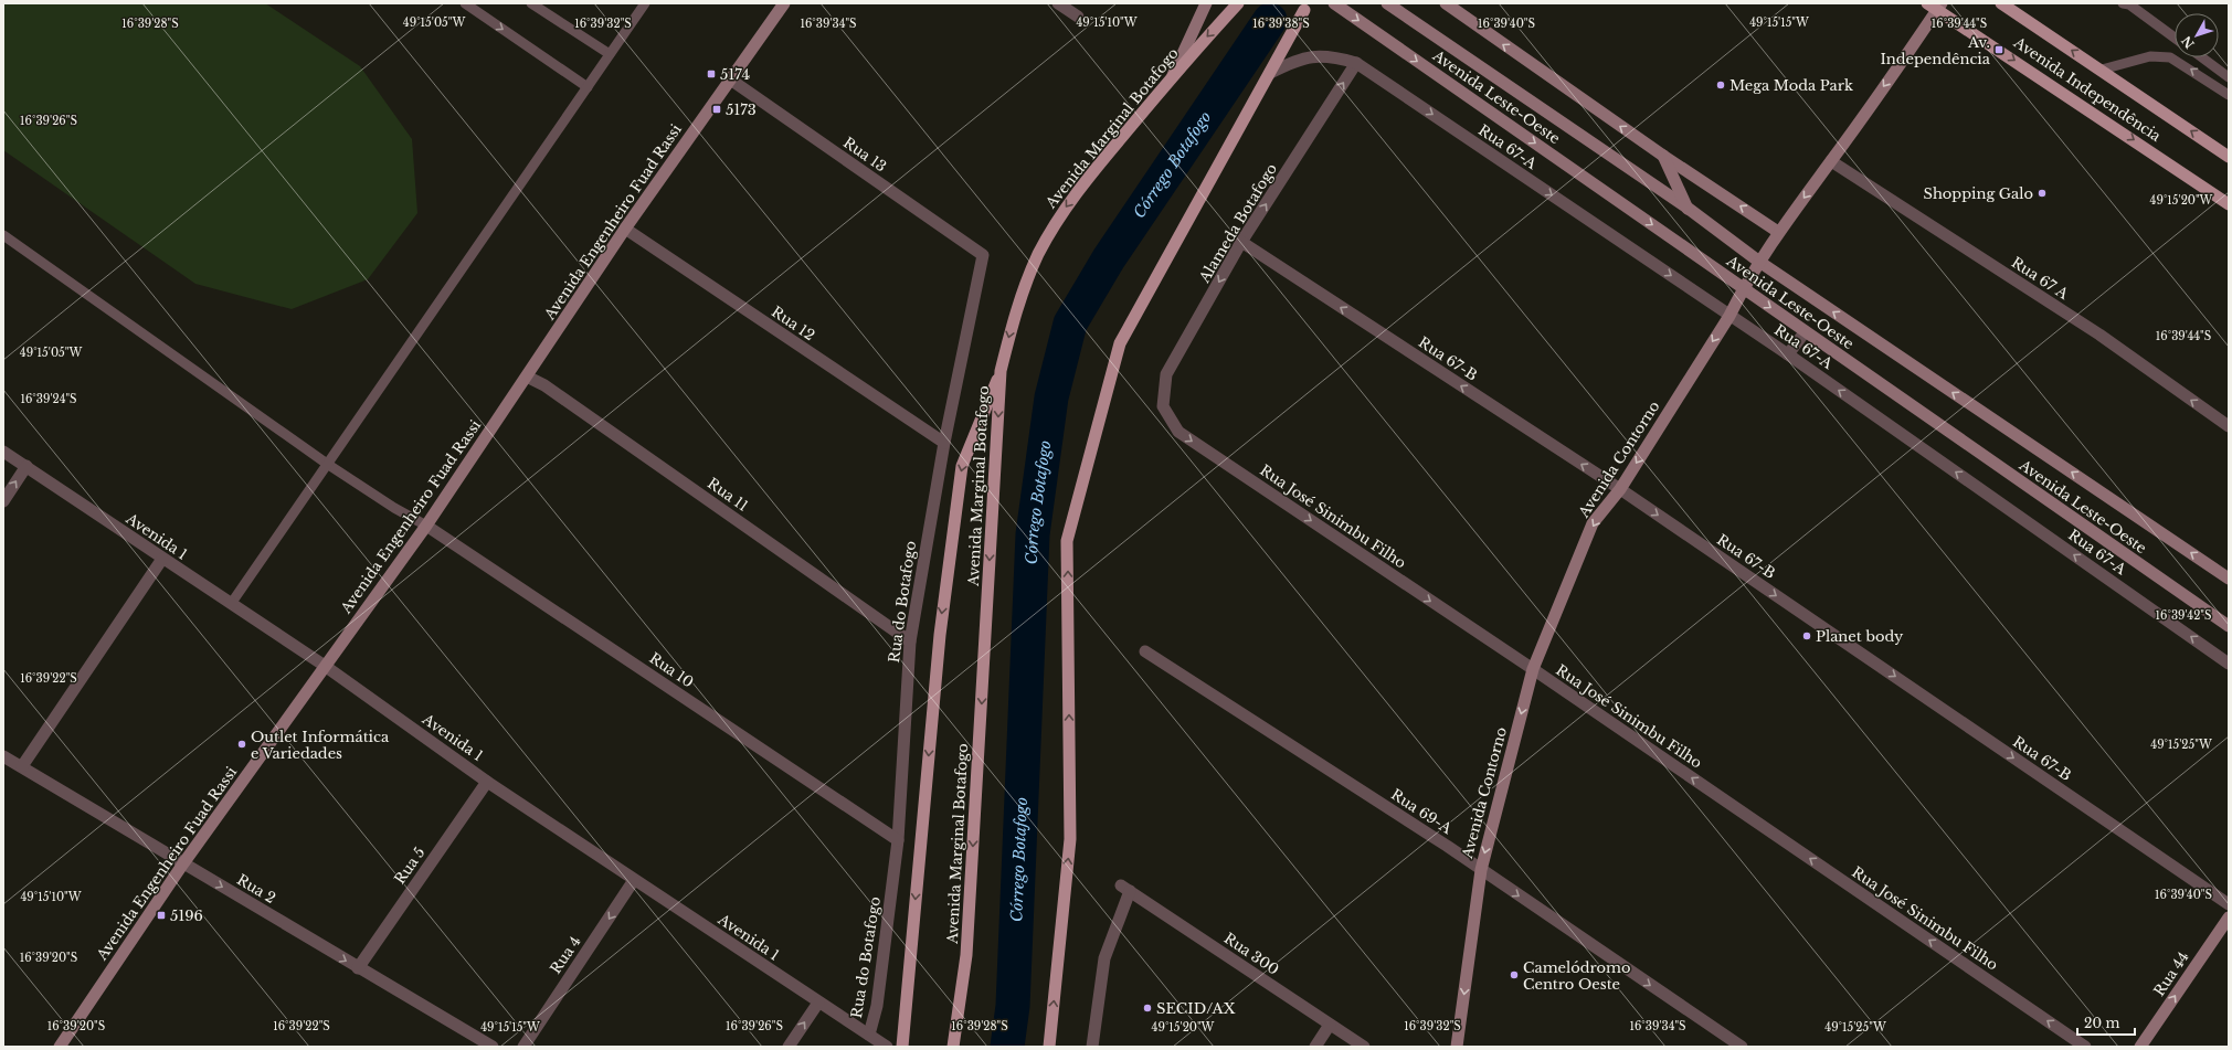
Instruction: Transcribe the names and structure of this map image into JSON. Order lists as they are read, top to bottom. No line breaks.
{"streets":{"main road":["Avenida Independência","Avenida Leste-Oeste","Avenida Marginal Botafogo","Avenida Engenheiro Fuad Rassi","Avenida Contorno","Rua 44"],"street":["Rua 67-A","Rua 13","Alameda Botafogo","Rua 67 A","Rua 12","Rua 67-B","Rua 11","Rua José Sinimbu Filho","Avenida 1","Rua do Botafogo","Rua 10","Rua 69-A","Rua 5","Rua 2","Rua 300","Rua 4"]},"crossings":[["Avenida Independência","Avenida Contorno"],["Avenida Leste-Oeste","Avenida Contorno"],["Rua 67-A","Alameda Botafogo"],["Rua 67-A","Avenida Contorno"],["Rua 13","Avenida Engenheiro Fuad Rassi"],["Rua 13","Rua do Botafogo"],["Avenida Engenheiro Fuad Rassi","Rua 12"],["Avenida Engenheiro Fuad Rassi","Rua 11"],["Avenida Engenheiro Fuad Rassi","Avenida 1"],["Avenida Engenheiro Fuad Rassi","Rua 10"],["Avenida Engenheiro Fuad Rassi","Rua 2"],["Alameda Botafogo","Rua 67-B"],["Alameda Botafogo","Rua José Sinimbu Filho"],["Rua 67 A","Avenida Contorno"],["Rua 12","Rua do Botafogo"],["Rua 67-B","Avenida Contorno"],["Avenida Contorno","Rua José Sinimbu Filho"],["Avenida Contorno","Rua 69-A"],["Rua 11","Rua do Botafogo"],["Avenida 1","Rua do Botafogo"],["Avenida 1","Rua 5"],["Avenida 1","Rua 4"],["Rua do Botafogo","Rua 10"],["Rua 5","Rua 2"]],"one_way":["Rua 67 A","Avenida Contorno","Rua 69-A","Rua 2","Rua 4","Rua 44"],"water":["Córrego Botafogo"],"places":{"transit":["Av. Independência","5174","5173","5196"],"other":["Mega Moda Park","Shopping Galo","Planet body","Outlet Informática e Variedades","Camelódromo Centro Oeste","SECID/AX"]},"scale_bar":"20 m","north":"bottom left","coordinates":["49°15'05\"W","49°15'10\"W","49°15'15\"W","16°39'28\"S","16°39'32\"S","16°39'34\"S","16°39'38\"S","16°39'40\"S","16°39'44\"S","16°39'26\"S","49°15'20\"W","16°39'24\"S","16°39'42\"S","16°39'22\"S","49°15'25\"W","16°39'20\"S"]}
